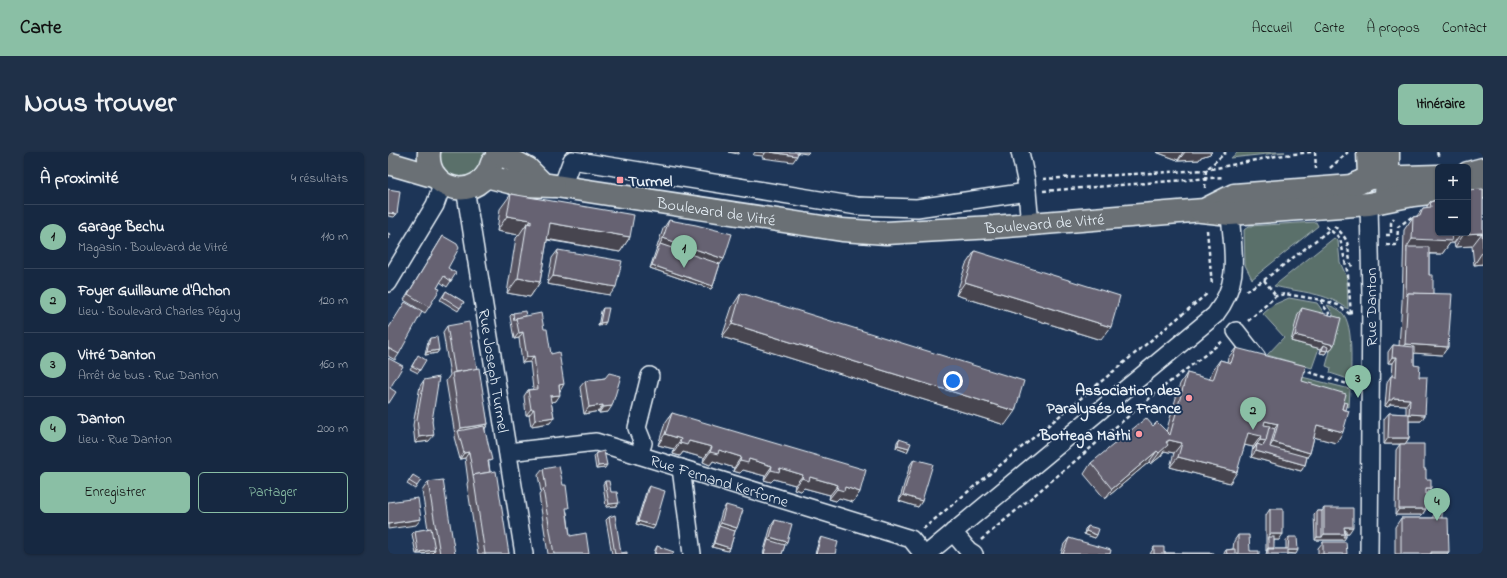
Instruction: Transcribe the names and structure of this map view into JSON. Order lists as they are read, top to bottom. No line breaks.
{"streets":{"main road":["Boulevard de Vitré"],"street":["Rue Danton","Rue Joseph Turmel","Rue Fernand Kerforne"]},"crossings":[["Boulevard de Vitré","Rue Danton"],["Rue Joseph Turmel","Rue Fernand Kerforne"]],"places":{"transit":["Turmel"],"other":["Association des Paralysés de France","Bottega Mathi"]},"page":{"header":"Carte","nav":["Accueil","Carte","À propos","Contact"],"title":"Nous trouver","buttons":["Itinéraire",["Enregistrer","Partager"]],"heading":["À proximité","4 résultats"],"map_buttons":["+","−"],"list":[{"mark":"1","name":"Garage Bechu","note":"Magasin · Boulevard de Vitré","value":"110 m"},{"mark":"2","name":"Foyer Guillaume d'Achon","note":"Lieu · Boulevard Charles Péguy","value":"120 m"},{"mark":"3","name":"Vitré Danton","note":"Arrêt de bus · Rue Danton","value":"160 m"},{"mark":"4","name":"Danton","note":"Lieu · Rue Danton","value":"200 m"}],"pins":["1","3","2","4"]}}
